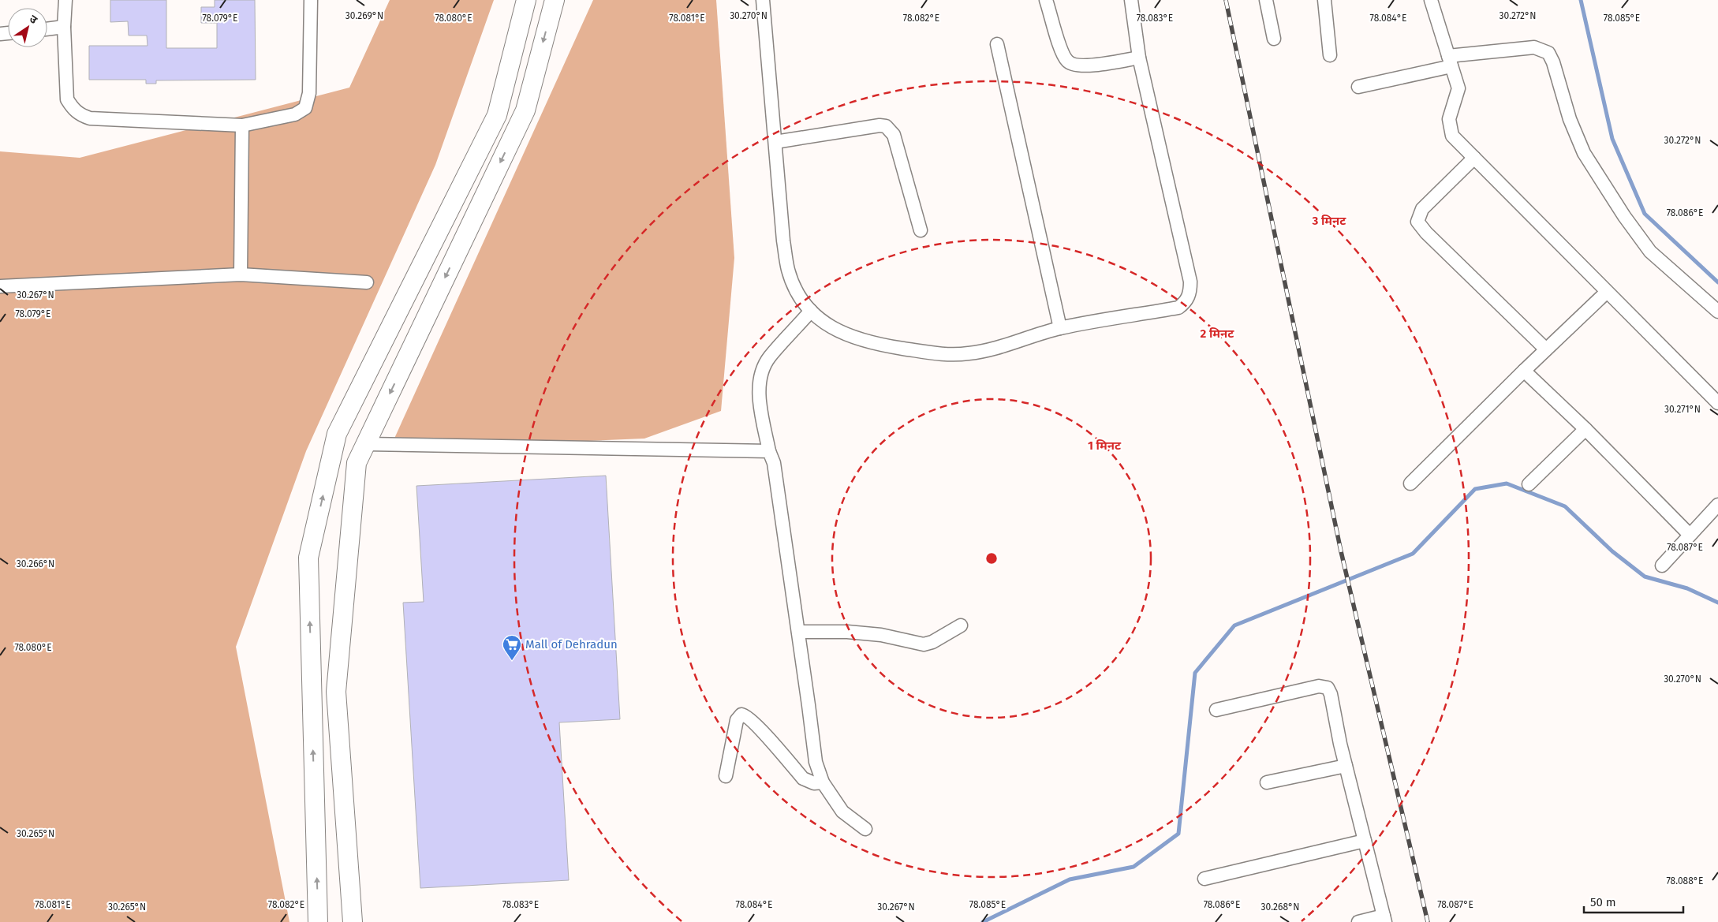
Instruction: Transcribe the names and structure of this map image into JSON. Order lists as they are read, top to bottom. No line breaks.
{"places":{"supermarket":["Mall of Dehradun"]},"scale_bar":"50 m","north":"top right","coordinates":["30.269°N","30.270°N","30.272°N","78.079°E","78.080°E","78.081°E","78.082°E","78.083°E","78.084°E","78.085°E","78.086°E","30.267°N","30.271°N","78.087°E","30.266°N","30.265°N","78.088°E","30.268°N"],"rings":["3 मिनट","2 मिनट","1 मिनट"]}
